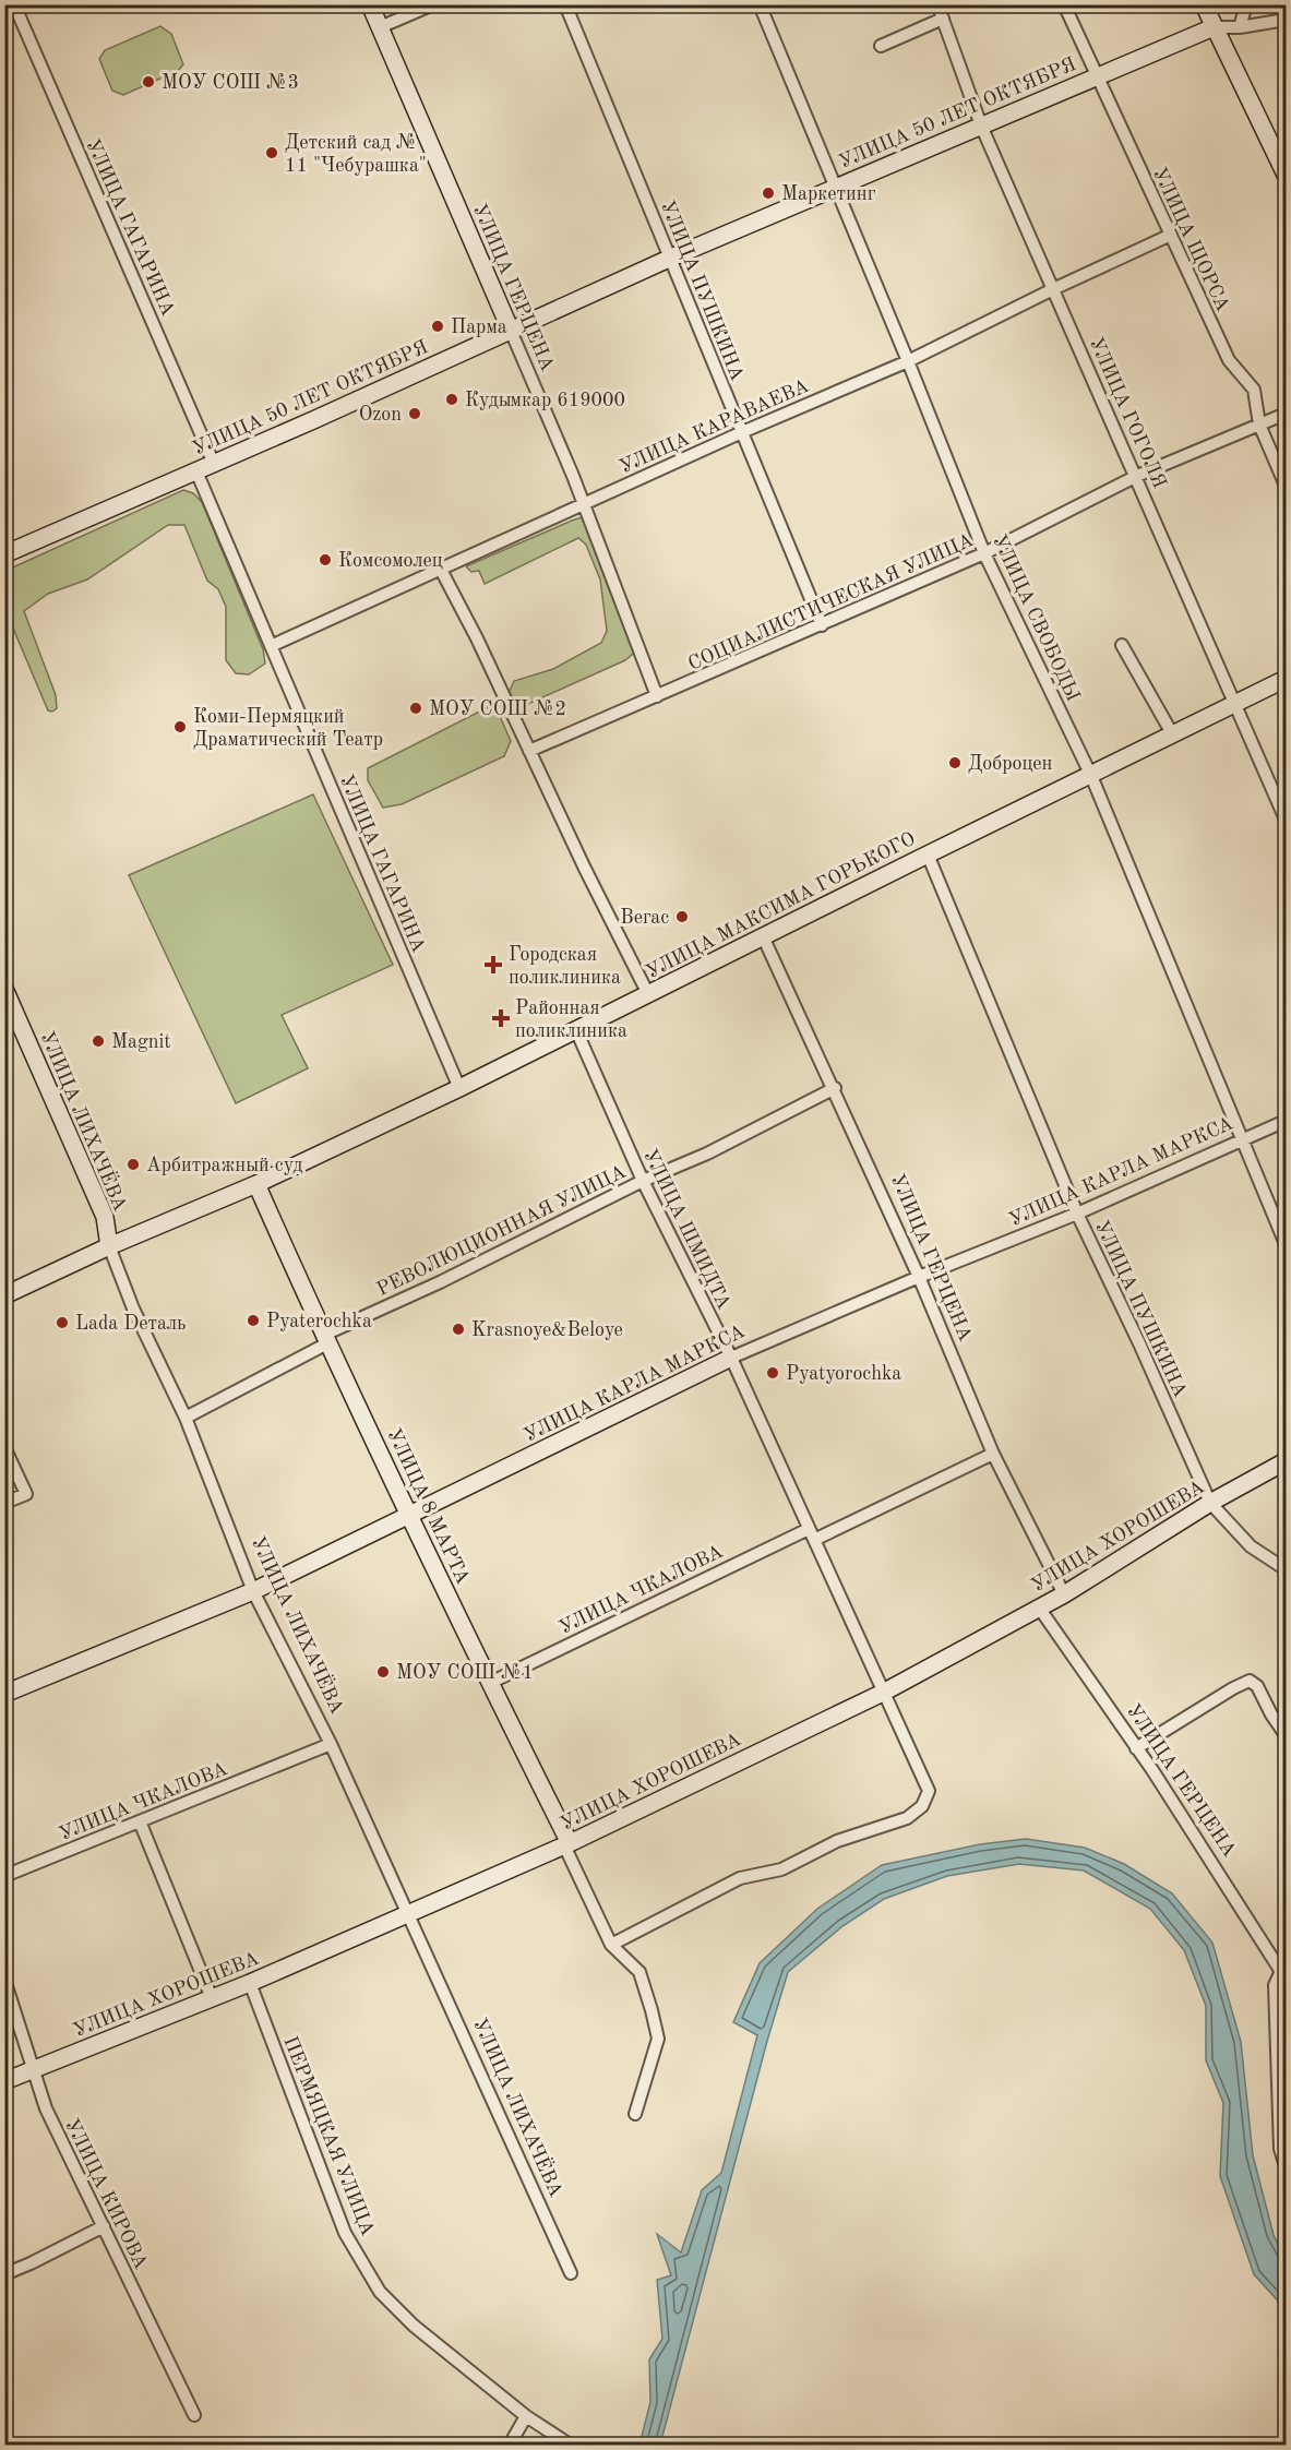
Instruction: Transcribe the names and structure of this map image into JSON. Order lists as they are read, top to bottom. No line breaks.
{"streets":{"street":["УЛИЦА 50 ЛЕТ ОКТЯБРЯ","УЛИЦА ГАГАРИНА","УЛИЦА ЩОРСА","УЛИЦА ГЕРЦЕНА","УЛИЦА ПУШКИНА","УЛИЦА ГОГОЛЯ","УЛИЦА КАРАВАЕВА","СОЦИАЛИСТИЧЕСКАЯ УЛИЦА","УЛИЦА СВОБОДЫ","УЛИЦА МАКСИМА ГОРЬКОГО","УЛИЦА ЛИХАЧЁВА","УЛИЦА КАРЛА МАРКСА","УЛИЦА ШМИДТА","РЕВОЛЮЦИОННАЯ УЛИЦА","УЛИЦА 8 МАРТА","УЛИЦА ХОРОШЕВА","УЛИЦА ЧКАЛОВА","ПЕРМЯЦКАЯ УЛИЦА","УЛИЦА КИРОВА"]},"crossings":[["УЛИЦА 50 ЛЕТ ОКТЯБРЯ","УЛИЦА ГАГАРИНА"],["УЛИЦА 50 ЛЕТ ОКТЯБРЯ","УЛИЦА ЩОРСА"],["УЛИЦА 50 ЛЕТ ОКТЯБРЯ","УЛИЦА ГЕРЦЕНА"],["УЛИЦА 50 ЛЕТ ОКТЯБРЯ","УЛИЦА ПУШКИНА"],["УЛИЦА 50 ЛЕТ ОКТЯБРЯ","УЛИЦА ГОГОЛЯ"],["УЛИЦА 50 ЛЕТ ОКТЯБРЯ","УЛИЦА СВОБОДЫ"],["УЛИЦА ГАГАРИНА","УЛИЦА КАРАВАЕВА"],["УЛИЦА ГАГАРИНА","УЛИЦА МАКСИМА ГОРЬКОГО"],["УЛИЦА ЩОРСА","УЛИЦА КАРАВАЕВА"],["УЛИЦА ЩОРСА","СОЦИАЛИСТИЧЕСКАЯ УЛИЦА"],["УЛИЦА ГЕРЦЕНА","УЛИЦА КАРАВАЕВА"],["УЛИЦА ГЕРЦЕНА","СОЦИАЛИСТИЧЕСКАЯ УЛИЦА"],["УЛИЦА ГЕРЦЕНА","УЛИЦА МАКСИМА ГОРЬКОГО"],["УЛИЦА ГЕРЦЕНА","УЛИЦА КАРЛА МАРКСА"],["УЛИЦА ГЕРЦЕНА","РЕВОЛЮЦИОННАЯ УЛИЦА"],["УЛИЦА ГЕРЦЕНА","УЛИЦА ХОРОШЕВА"],["УЛИЦА ГЕРЦЕНА","УЛИЦА ЧКАЛОВА"],["УЛИЦА ПУШКИНА","УЛИЦА КАРАВАЕВА"],["УЛИЦА ПУШКИНА","СОЦИАЛИСТИЧЕСКАЯ УЛИЦА"],["УЛИЦА ПУШКИНА","УЛИЦА МАКСИМА ГОРЬКОГО"],["УЛИЦА ПУШКИНА","УЛИЦА КАРЛА МАРКСА"],["УЛИЦА ПУШКИНА","УЛИЦА ХОРОШЕВА"],["УЛИЦА ГОГОЛЯ","УЛИЦА КАРАВАЕВА"],["УЛИЦА ГОГОЛЯ","СОЦИАЛИСТИЧЕСКАЯ УЛИЦА"],["УЛИЦА ГОГОЛЯ","УЛИЦА МАКСИМА ГОРЬКОГО"],["УЛИЦА КАРАВАЕВА","УЛИЦА СВОБОДЫ"],["СОЦИАЛИСТИЧЕСКАЯ УЛИЦА","УЛИЦА СВОБОДЫ"],["УЛИЦА СВОБОДЫ","УЛИЦА МАКСИМА ГОРЬКОГО"],["УЛИЦА СВОБОДЫ","УЛИЦА КАРЛА МАРКСА"],["УЛИЦА МАКСИМА ГОРЬКОГО","УЛИЦА ЛИХАЧЁВА"],["УЛИЦА МАКСИМА ГОРЬКОГО","УЛИЦА ШМИДТА"],["УЛИЦА МАКСИМА ГОРЬКОГО","УЛИЦА 8 МАРТА"],["УЛИЦА ЛИХАЧЁВА","УЛИЦА КАРЛА МАРКСА"],["УЛИЦА ЛИХАЧЁВА","РЕВОЛЮЦИОННАЯ УЛИЦА"],["УЛИЦА ЛИХАЧЁВА","УЛИЦА ХОРОШЕВА"],["УЛИЦА ЛИХАЧЁВА","УЛИЦА ЧКАЛОВА"],["УЛИЦА КАРЛА МАРКСА","УЛИЦА ШМИДТА"],["УЛИЦА КАРЛА МАРКСА","УЛИЦА 8 МАРТА"],["УЛИЦА ШМИДТА","РЕВОЛЮЦИОННАЯ УЛИЦА"],["УЛИЦА ШМИДТА","УЛИЦА ХОРОШЕВА"],["УЛИЦА ШМИДТА","УЛИЦА ЧКАЛОВА"],["РЕВОЛЮЦИОННАЯ УЛИЦА","УЛИЦА 8 МАРТА"],["УЛИЦА 8 МАРТА","УЛИЦА ХОРОШЕВА"],["УЛИЦА 8 МАРТА","УЛИЦА ЧКАЛОВА"],["УЛИЦА ХОРОШЕВА","ПЕРМЯЦКАЯ УЛИЦА"],["УЛИЦА ХОРОШЕВА","УЛИЦА КИРОВА"]],"places":{"other":["МОУ СОШ №3","Детский сад № 11 \"Чебурашка\"","Маркетинг","Парма","Кудымкар 619000","Ozon","Комсомолец","МОУ СОШ №2","Коми-Пермяцкий Драматический Театр","Доброцен","Вегас","Magnit","Арбитражный суд","Pyaterochka","Lada Dеталь","Krasnoye&Beloye","Pyatyorochka","МОУ СОШ №1"],"health":["Городская поликлиника","Районная поликлиника"]}}
